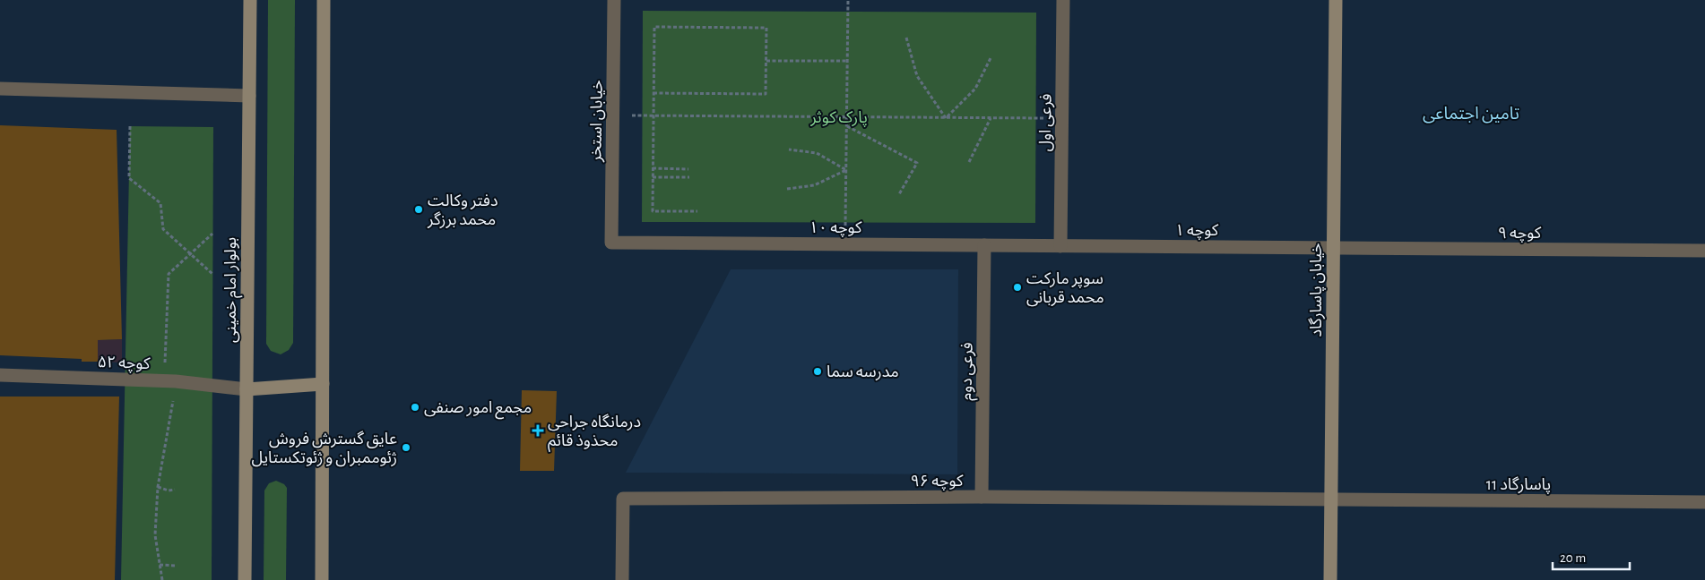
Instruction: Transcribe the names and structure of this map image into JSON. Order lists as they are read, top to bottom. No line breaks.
{"streets":{"main road":["بولوار امام خمینی","خیابان پاسارگاد"],"street":["خیابان استخر","فرعی اول","کوچه ۱۰","کوچه ۱","کوچه ۹","کوچه ۵۲","فرعی دوم","کوچه ۹۶","پاسارگاد 11"]},"crossings":[["خیابان استخر","کوچه ۱۰"],["فرعی اول","کوچه ۱۰"],["فرعی اول","کوچه ۱"],["کوچه ۱۰","کوچه ۱"],["کوچه ۱۰","فرعی دوم"],["کوچه ۱","کوچه ۹"],["کوچه ۱","خیابان پاسارگاد"],["کوچه ۹","خیابان پاسارگاد"],["بولوار امام خمینی","کوچه ۵۲"],["خیابان پاسارگاد","کوچه ۹۶"],["خیابان پاسارگاد","پاسارگاد 11"],["فرعی دوم","کوچه ۹۶"],["کوچه ۹۶","پاسارگاد 11"]],"districts":["تامین اجتماعی"],"parks":["پارک کوثر"],"places":{"other":["دفتر وکالت محمد برزگر","سوپر مارکت محمد قربانی","مدرسه سما","مجمع امور صنفی","عایق گسترش فروش ژئوممبران و ژئوتکستایل"],"health":["درمانگاه جراحی محذوذ قائم"]},"scale_bar":"20 m"}
